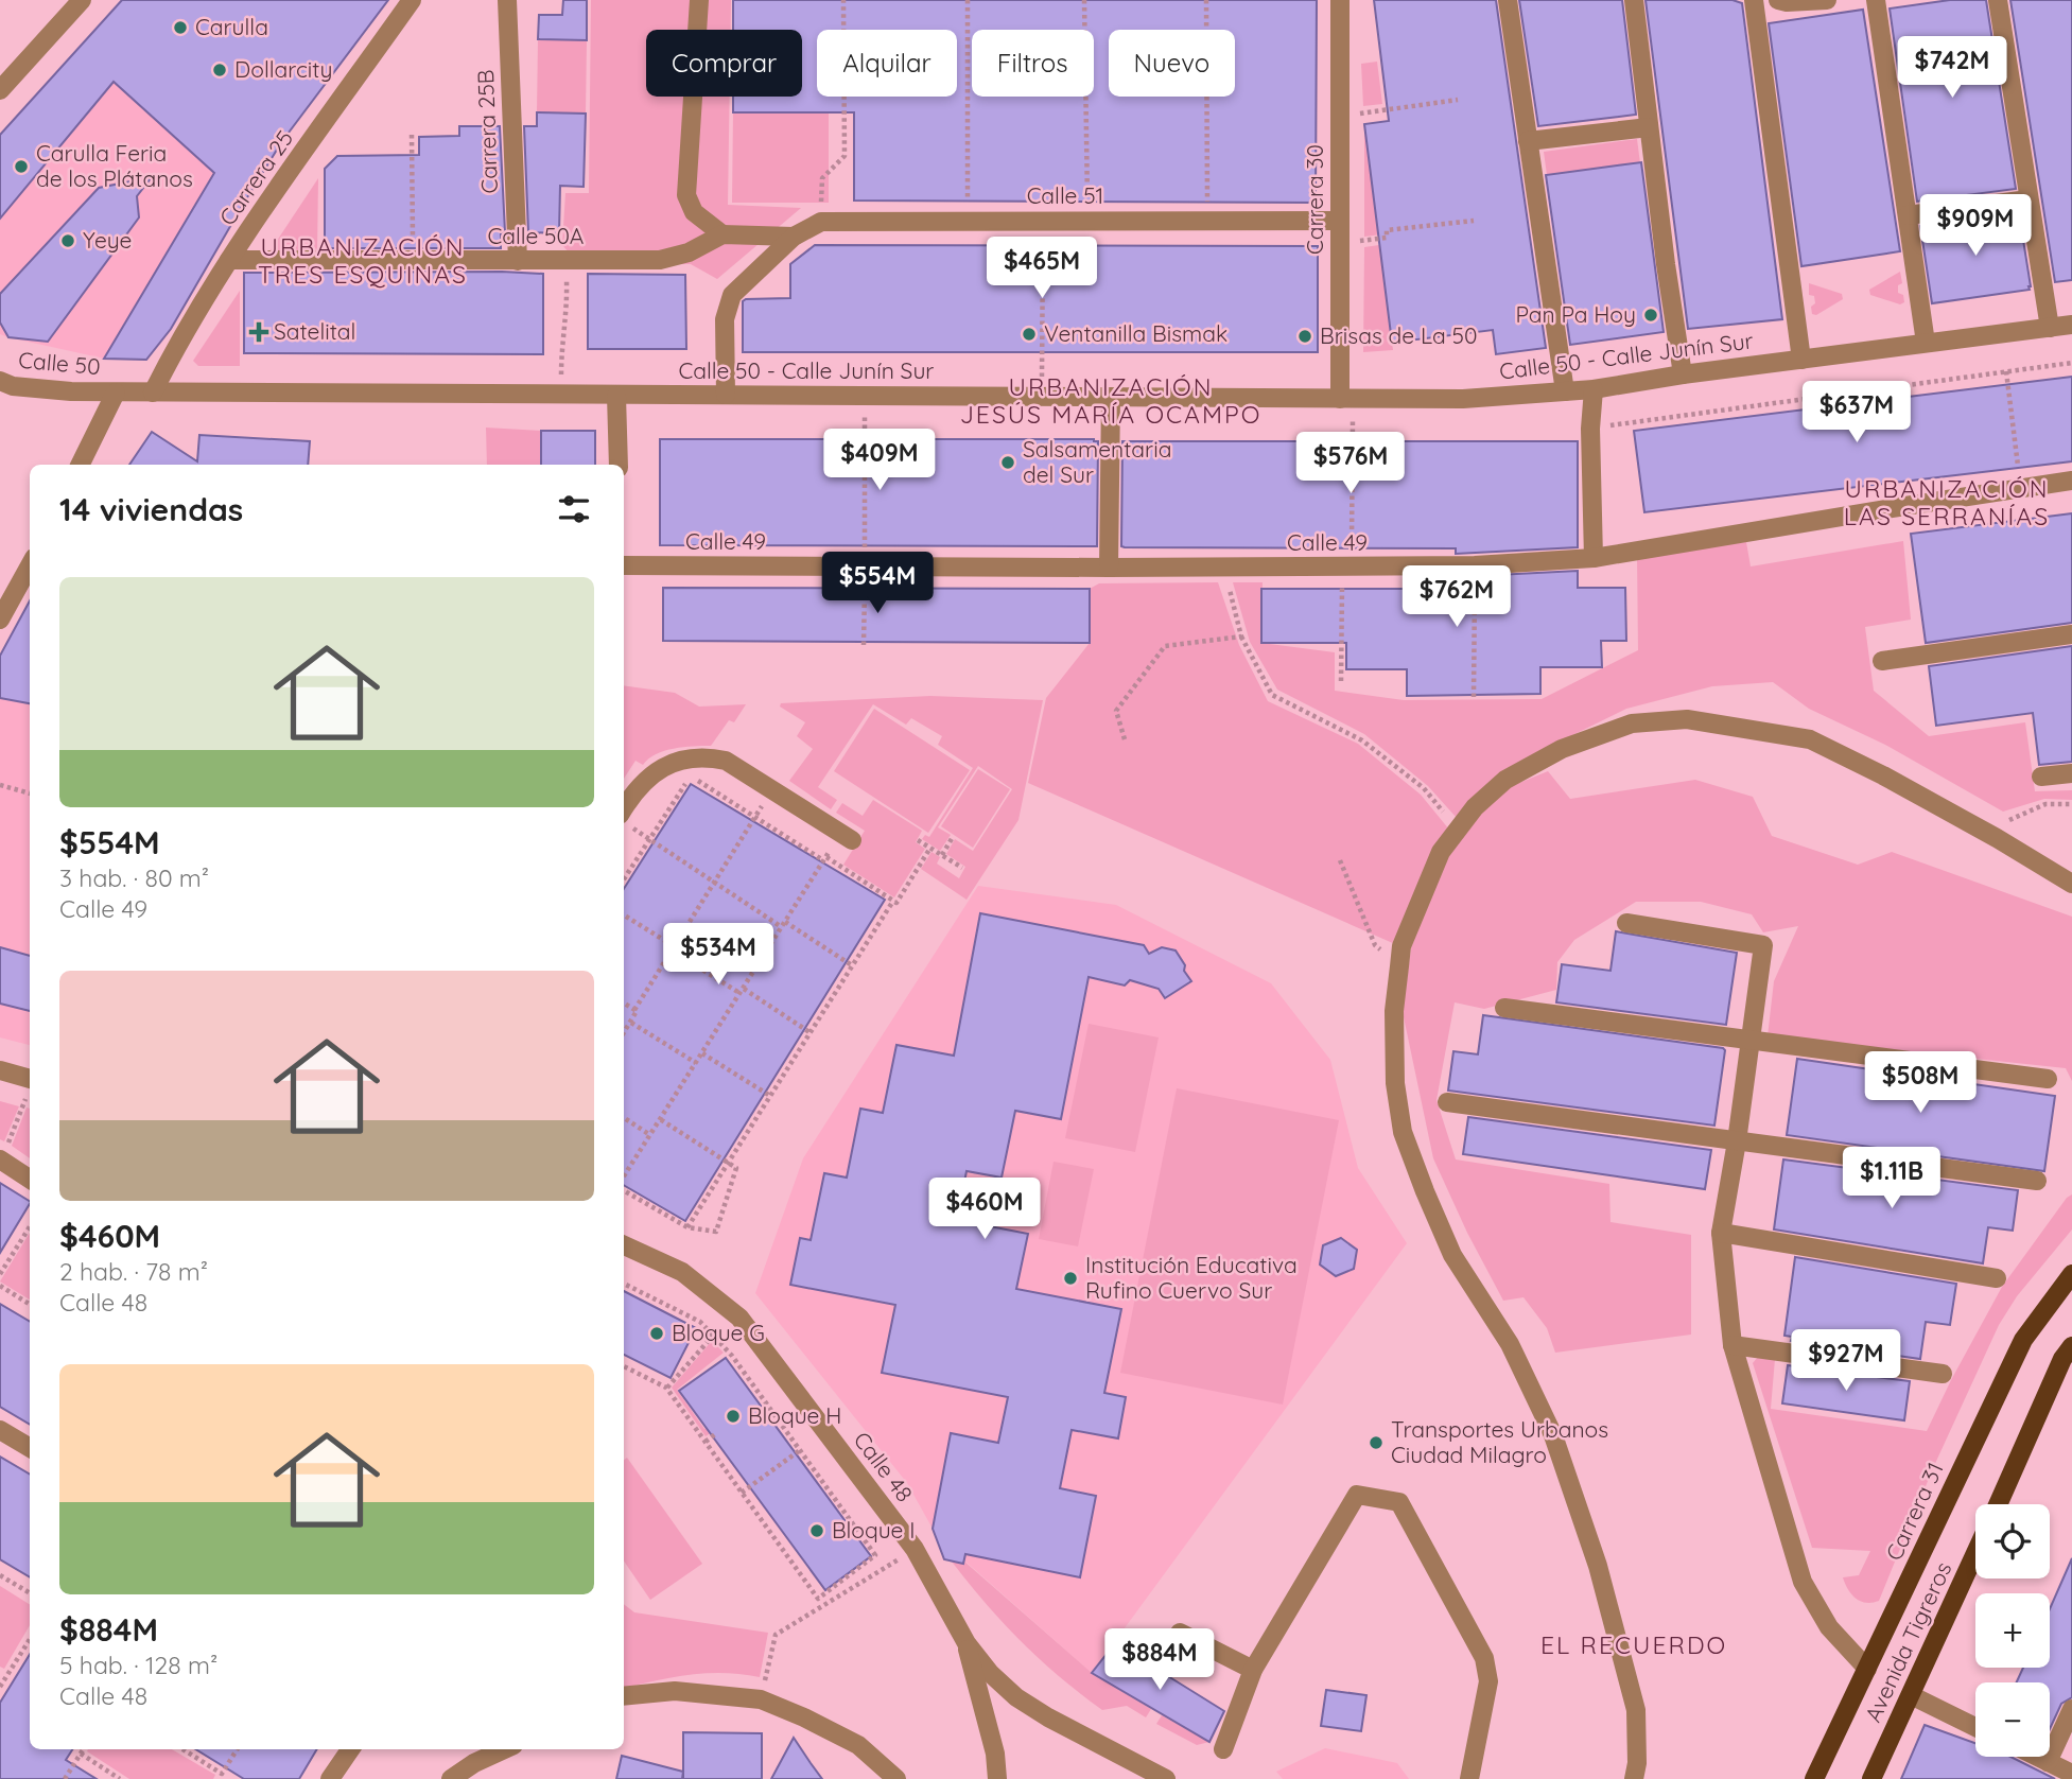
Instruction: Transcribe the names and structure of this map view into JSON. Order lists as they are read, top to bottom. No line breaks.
{"streets":{"main road":["Carrera 31","Avenida Tigreros"],"street":["Carrera 25B","Carrera 25","Calle 51","Carrera 30","Calle 50A","Calle 50 - Calle Junín Sur","Calle 50","Calle 49","Calle 48"]},"crossings":[["Carrera 25B","Calle 50A"],["Carrera 25","Calle 50A"],["Carrera 25","Calle 50 - Calle Junín Sur"],["Calle 51","Carrera 30"],["Calle 51","Calle 50A"],["Carrera 30","Calle 50 - Calle Junín Sur"],["Calle 50 - Calle Junín Sur","Calle 50"]],"districts":["URBANIZACIÓN TRES ESQUINAS","URBANIZACIÓN JESÚS MARÍA OCAMPO","URBANIZACIÓN LAS SERRANÍAS","EL RECUERDO"],"places":{"other":["Carulla","Dollarcity","Carulla Feria de los Plátanos","Yeye","Pan Pa Hoy","Ventanilla Bismak","Brisas de La 50","Salsamentaria del Sur","Institución Educativa Rufino Cuervo Sur","Bloque G","Bloque H","Transportes Urbanos Ciudad Milagro","Bloque I"],"health":["Satelital"]},"page":{"chip":["Comprar","Alquilar","Filtros","Nuevo"],"price":["$742M","$909M","$465M","$637M","$409M","$576M","$554M","$762M","$534M","$508M","$1.11B","$460M","$927M","$884M"],"heading":"14 viviendas","list":[{"name":"$554M","note":"3 hab. · 80 m² · Calle 49"},{"name":"$460M","note":"2 hab. · 78 m² · Calle 48"},{"name":"$884M","note":"5 hab. · 128 m² · Calle 48"}],"map_buttons":["+","−"]}}
